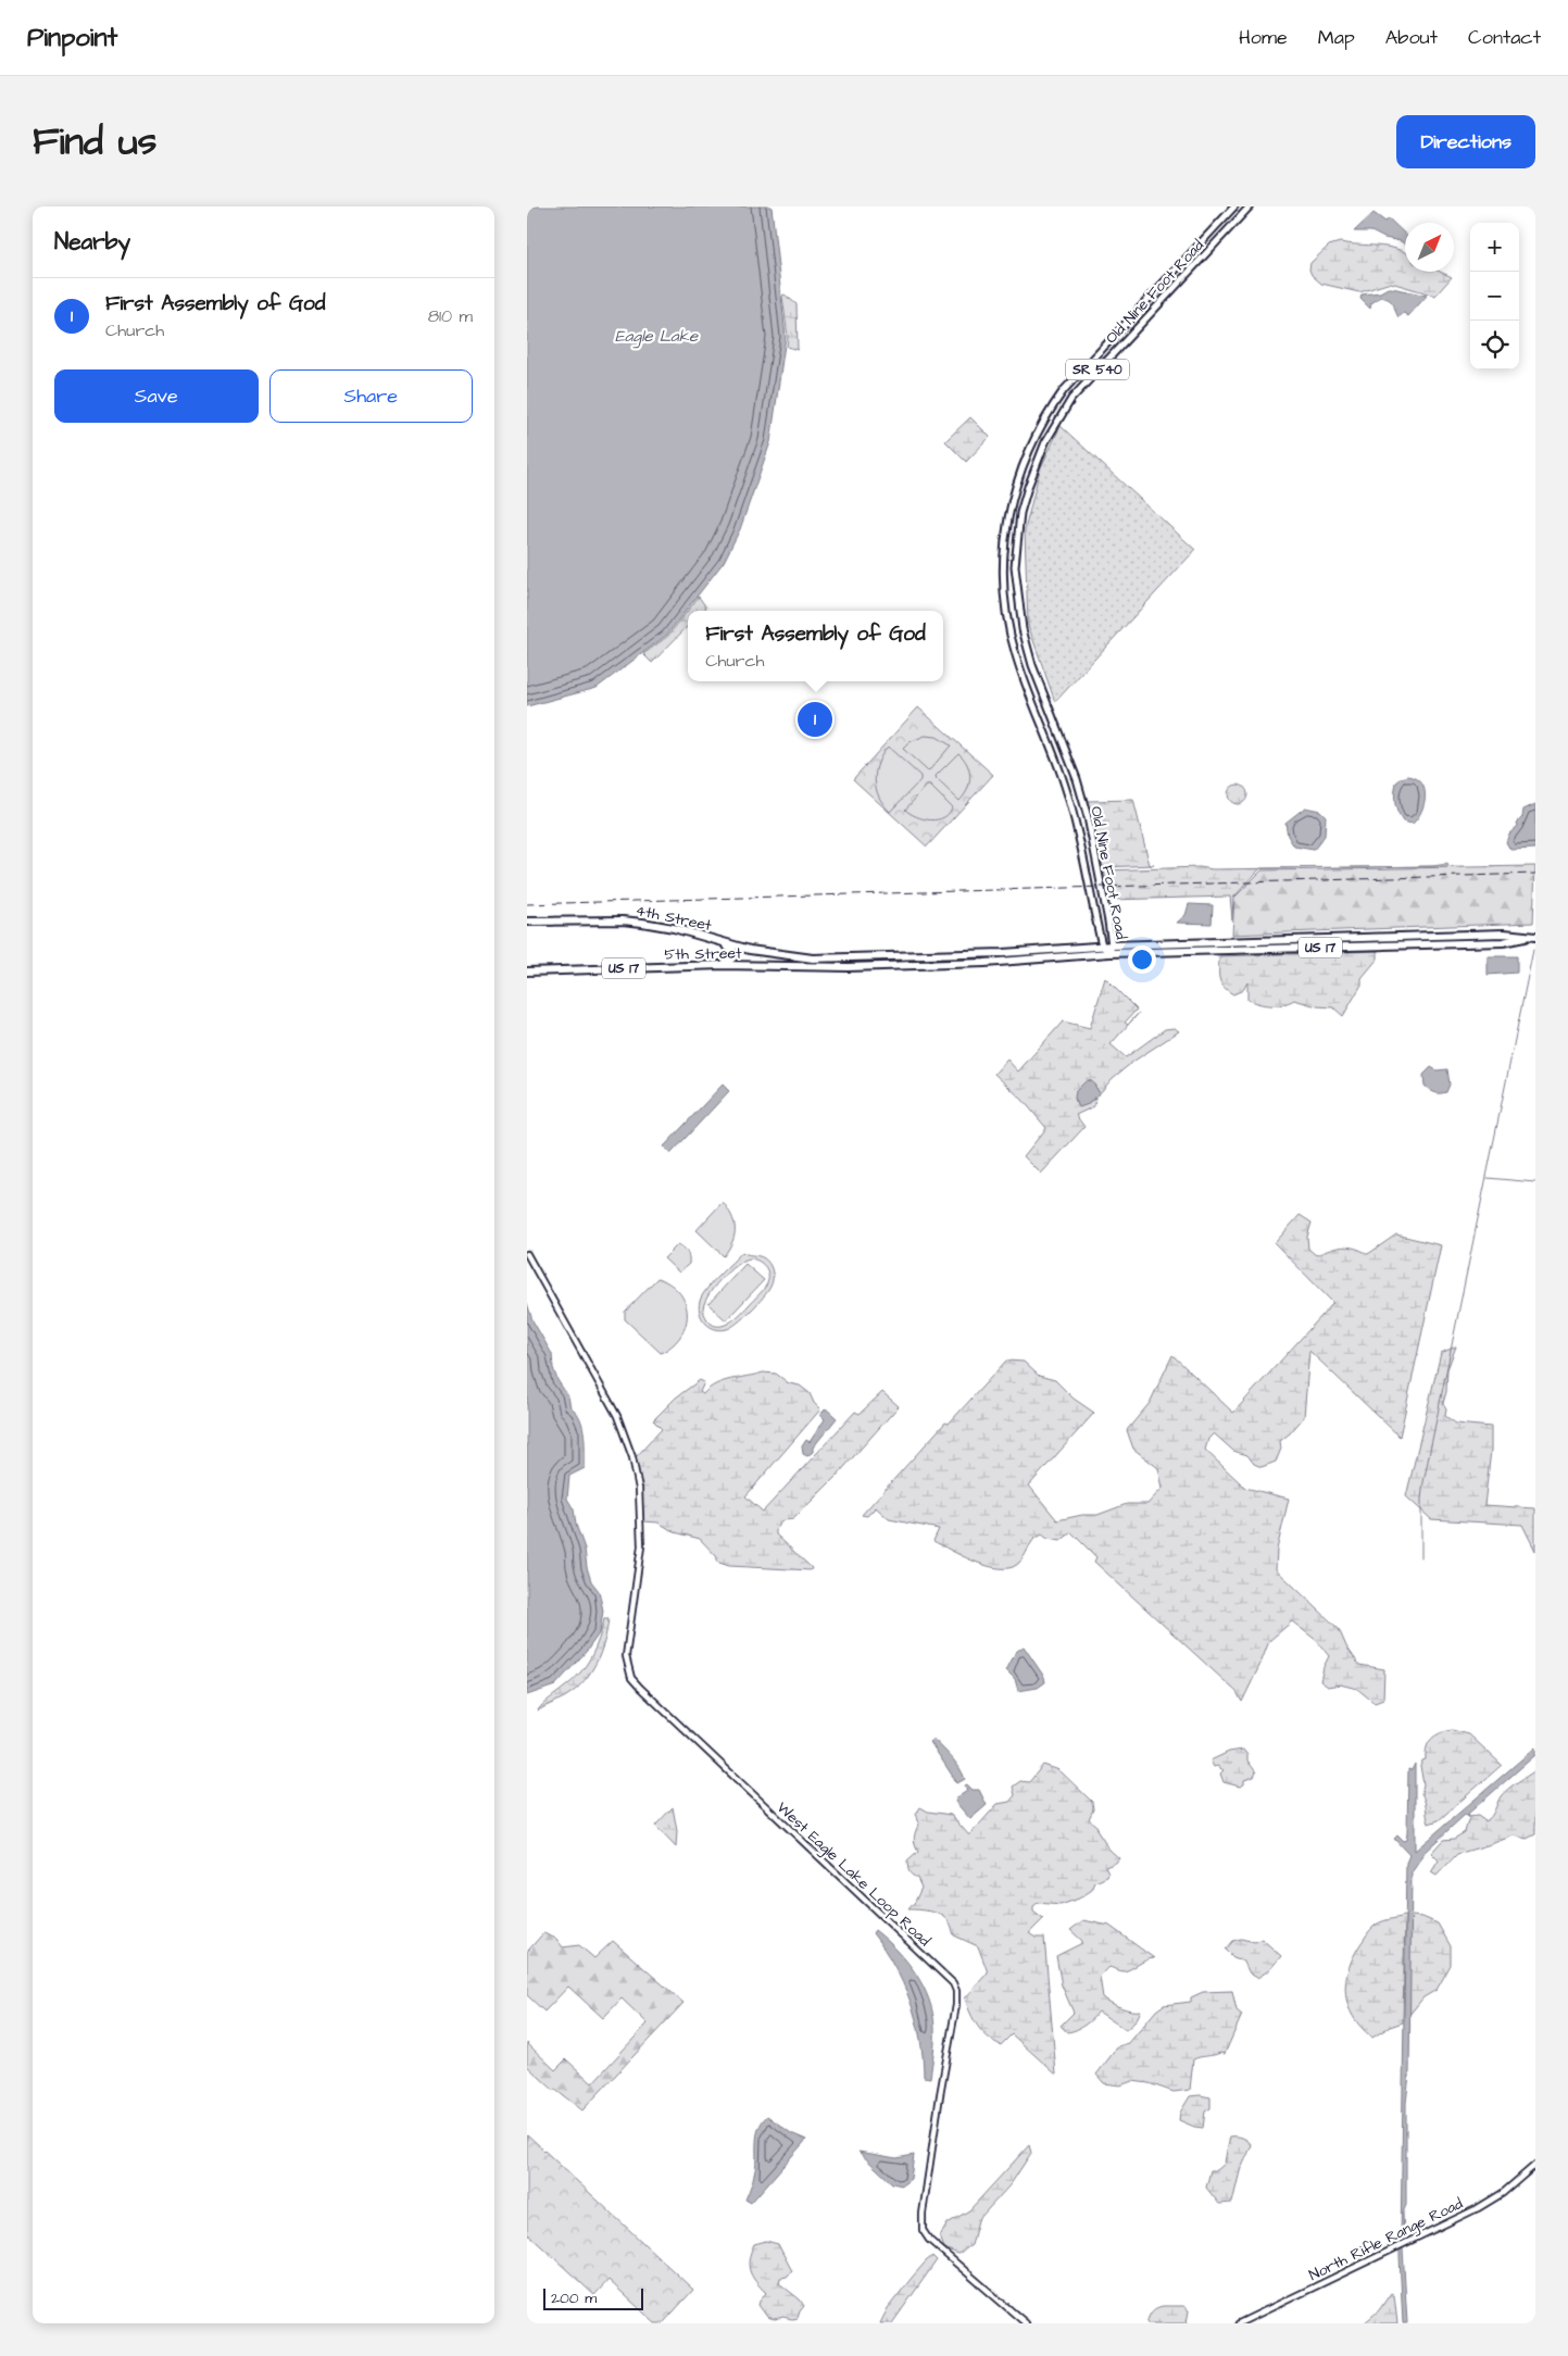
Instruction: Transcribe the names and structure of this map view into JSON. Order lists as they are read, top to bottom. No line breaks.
{"streets":{"highway":["4th Street","US 17","5th Street"],"main road":["Old Nine Foot Road","SR 540","West Eagle Lake Loop Road","North Rifle Range Road"]},"crossings":[["Old Nine Foot Road","US 17"],["4th Street","US 17"],["US 17","5th Street"]],"water":["Eagle Lake"],"scale_bar":"200 m","north":"top right","page":{"header":"Pinpoint","nav":["Home","Map","About","Contact"],"title":"Find us","buttons":["Directions",["Save","Share"]],"heading":"Nearby","map_buttons":["+","−"],"list":[{"mark":"1","name":"First Assembly of God","note":"Church","value":"810 m"}],"popup":["First Assembly of God","Church"],"pins":"1","scale":"200 m"}}
